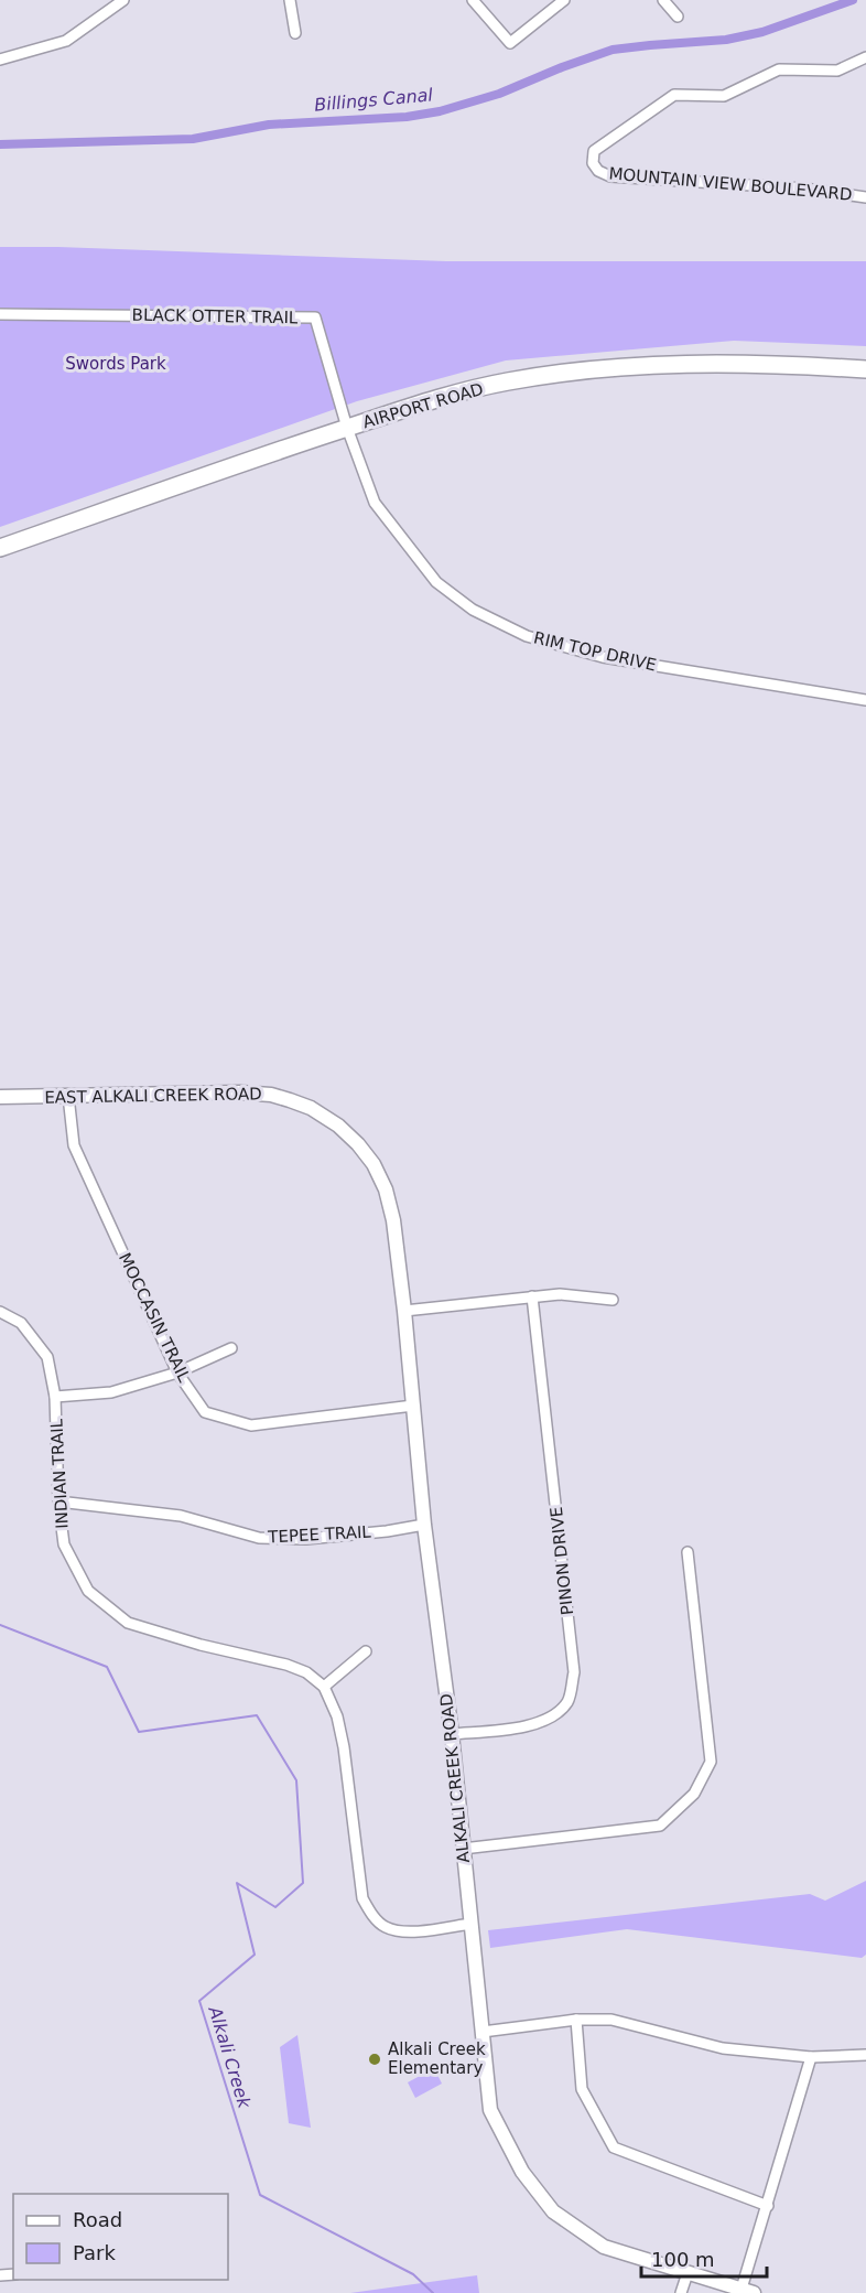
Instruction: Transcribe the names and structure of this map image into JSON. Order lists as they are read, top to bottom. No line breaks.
{"streets":{"highway":["AIRPORT ROAD"],"street":["MOUNTAIN VIEW BOULEVARD","BLACK OTTER TRAIL","RIM TOP DRIVE","EAST ALKALI CREEK ROAD","MOCCASIN TRAIL","INDIAN TRAIL","TEPEE TRAIL","PINON DRIVE","ALKALI CREEK ROAD"]},"crossings":[["BLACK OTTER TRAIL","AIRPORT ROAD"],["BLACK OTTER TRAIL","RIM TOP DRIVE"],["AIRPORT ROAD","RIM TOP DRIVE"],["EAST ALKALI CREEK ROAD","MOCCASIN TRAIL"],["EAST ALKALI CREEK ROAD","ALKALI CREEK ROAD"],["MOCCASIN TRAIL","ALKALI CREEK ROAD"],["INDIAN TRAIL","TEPEE TRAIL"],["TEPEE TRAIL","ALKALI CREEK ROAD"],["PINON DRIVE","ALKALI CREEK ROAD"]],"water":["Billings Canal","Alkali Creek"],"parks":["Swords Park"],"places":["Alkali Creek Elementary"],"legend":["Road","Park"],"scale_bar":"100 m"}
